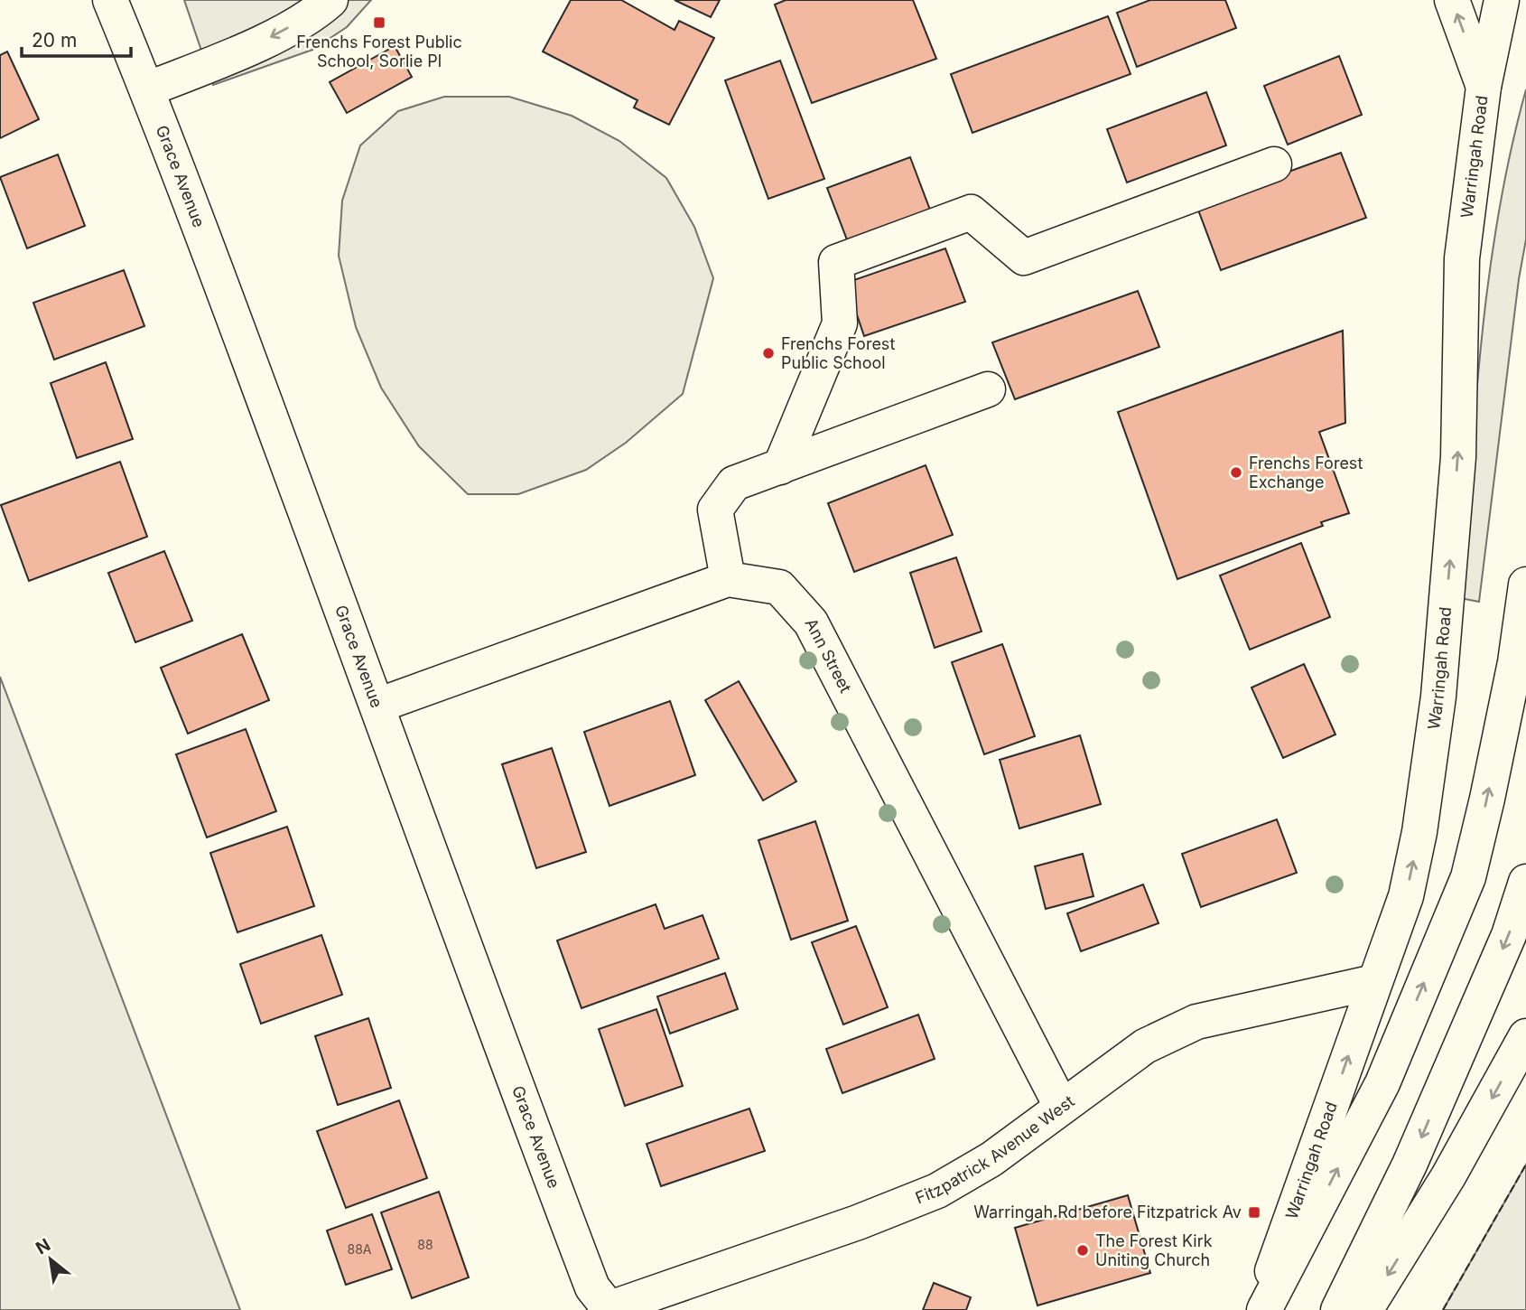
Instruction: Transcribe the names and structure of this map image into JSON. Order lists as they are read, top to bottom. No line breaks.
{"streets":{"main road":["Warringah Road","Grace Avenue","Ann Street","Fitzpatrick Avenue West"]},"crossings":[["Warringah Road","Fitzpatrick Avenue West"],["Grace Avenue","Ann Street"],["Grace Avenue","Fitzpatrick Avenue West"],["Ann Street","Fitzpatrick Avenue West"]],"places":{"transit":["Frenchs Forest Public School, Sorlie Pl","Warringah Rd before Fitzpatrick Av"],"other":["Frenchs Forest Public School","Frenchs Forest Exchange","The Forest Kirk Uniting Church"]},"house_numbers":["88","88A"],"scale_bar":"20 m","north":"top left"}
